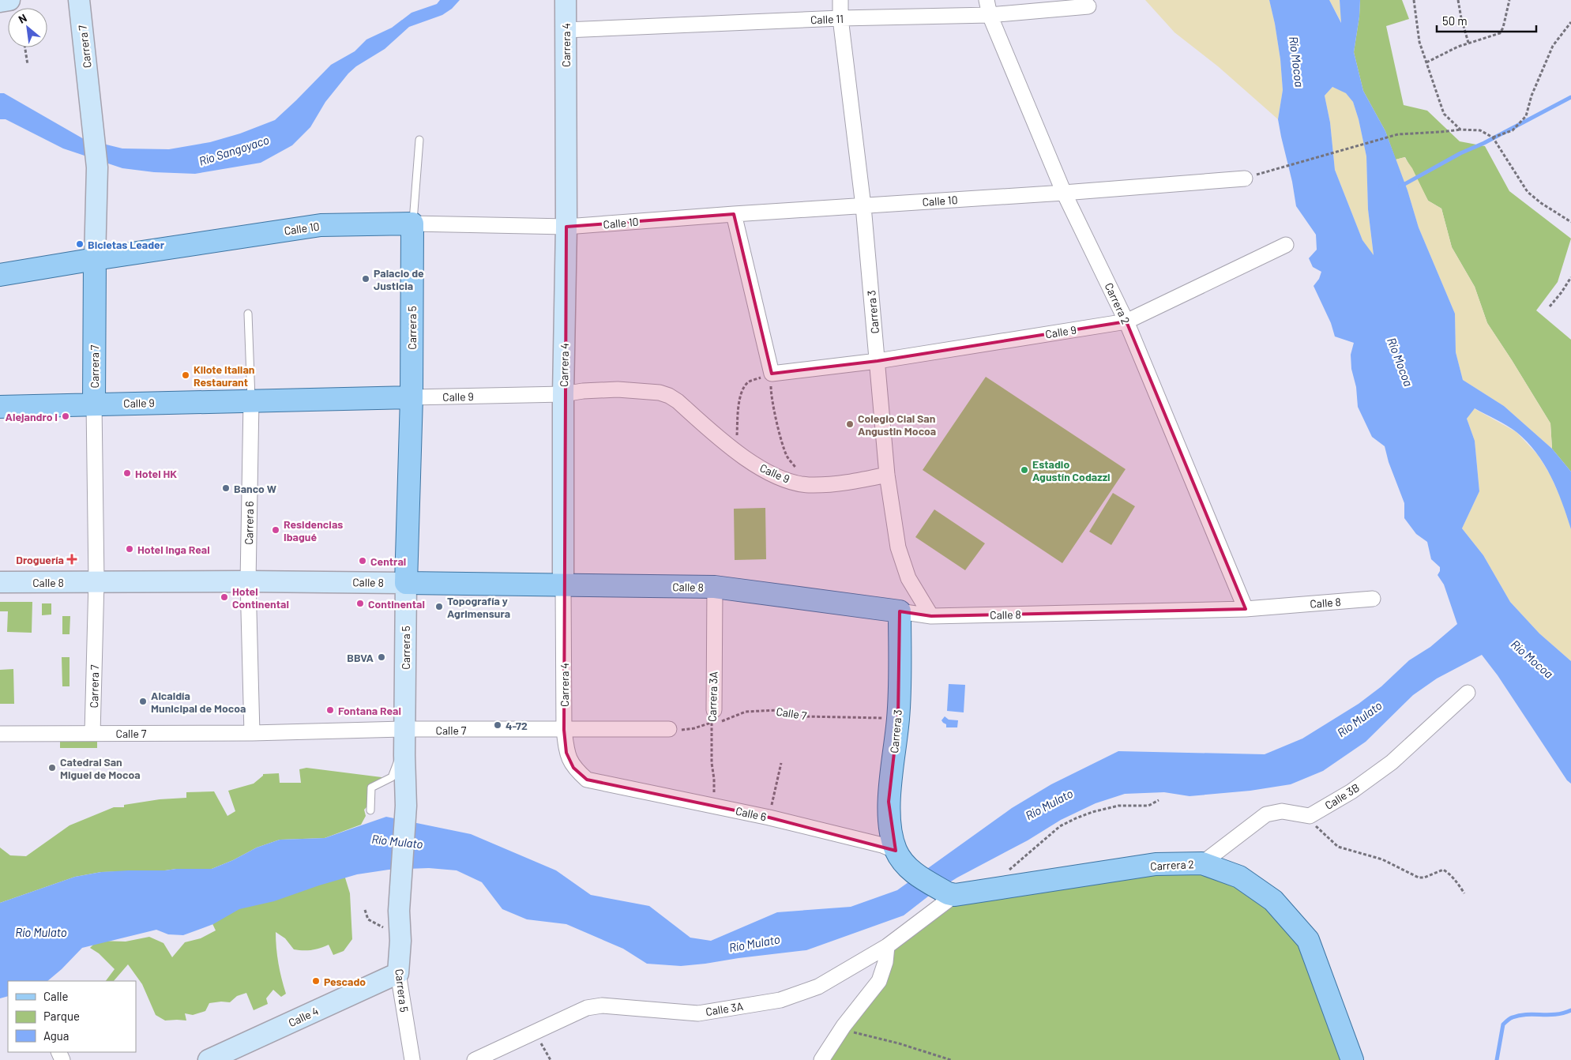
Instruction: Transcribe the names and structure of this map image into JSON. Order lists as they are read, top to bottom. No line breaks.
{"streets":{"main road":["Carrera 4","Carrera 7","Calle 10","Carrera 2","Carrera 3","Carrera 5","Calle 9","Calle 8","Calle 4"],"street":["Calle 11","Carrera 6","Carrera 3A","Calle 7","Calle 3B","Calle 6","Calle 3A"]},"crossings":[["Calle 11","Carrera 4"],["Calle 11","Carrera 2"],["Calle 11","Carrera 3"],["Carrera 4","Calle 10"],["Carrera 4","Calle 9"],["Carrera 4","Calle 8"],["Carrera 4","Calle 7"],["Carrera 4","Calle 6"],["Carrera 7","Calle 10"],["Carrera 7","Calle 9"],["Carrera 7","Calle 8"],["Carrera 7","Calle 7"],["Calle 10","Carrera 2"],["Calle 10","Carrera 3"],["Calle 10","Carrera 5"],["Carrera 2","Calle 9"],["Carrera 2","Calle 8"],["Carrera 2","Calle 3A"],["Carrera 3","Calle 9"],["Carrera 3","Calle 8"],["Carrera 3","Calle 7"],["Carrera 3","Calle 6"],["Carrera 5","Calle 9"],["Carrera 5","Calle 8"],["Carrera 5","Calle 7"],["Carrera 5","Calle 4"],["Calle 9","Carrera 6"],["Carrera 6","Calle 8"],["Carrera 6","Calle 7"],["Calle 8","Carrera 3A"],["Carrera 3A","Calle 7"],["Carrera 3A","Calle 6"],["Calle 7","Calle 6"]],"water":["Río Mocoa","Río Sangoyaco","Río Mulato"],"places":{"other":["Bicletas Leader","Palacio de Justicia","Kilote Italian Restaurant","Alejandro I","Colegio Cial San Angustin Mocoa","Estadio Agustín Codazzi","Hotel HK","Banco W","Residencias Ibagué","Hotel Inga Real","Central","Hotel Continental","Continental","Topografía y Agrimensura","BBVA","Alcaldía Municipal de Mocoa","Fontana Real","4-72","Catedral San Miguel de Mocoa","Pescado"],"health":["Droguería"]},"legend":["Calle","Parque","Agua"],"scale_bar":"50 m","north":"top left"}
